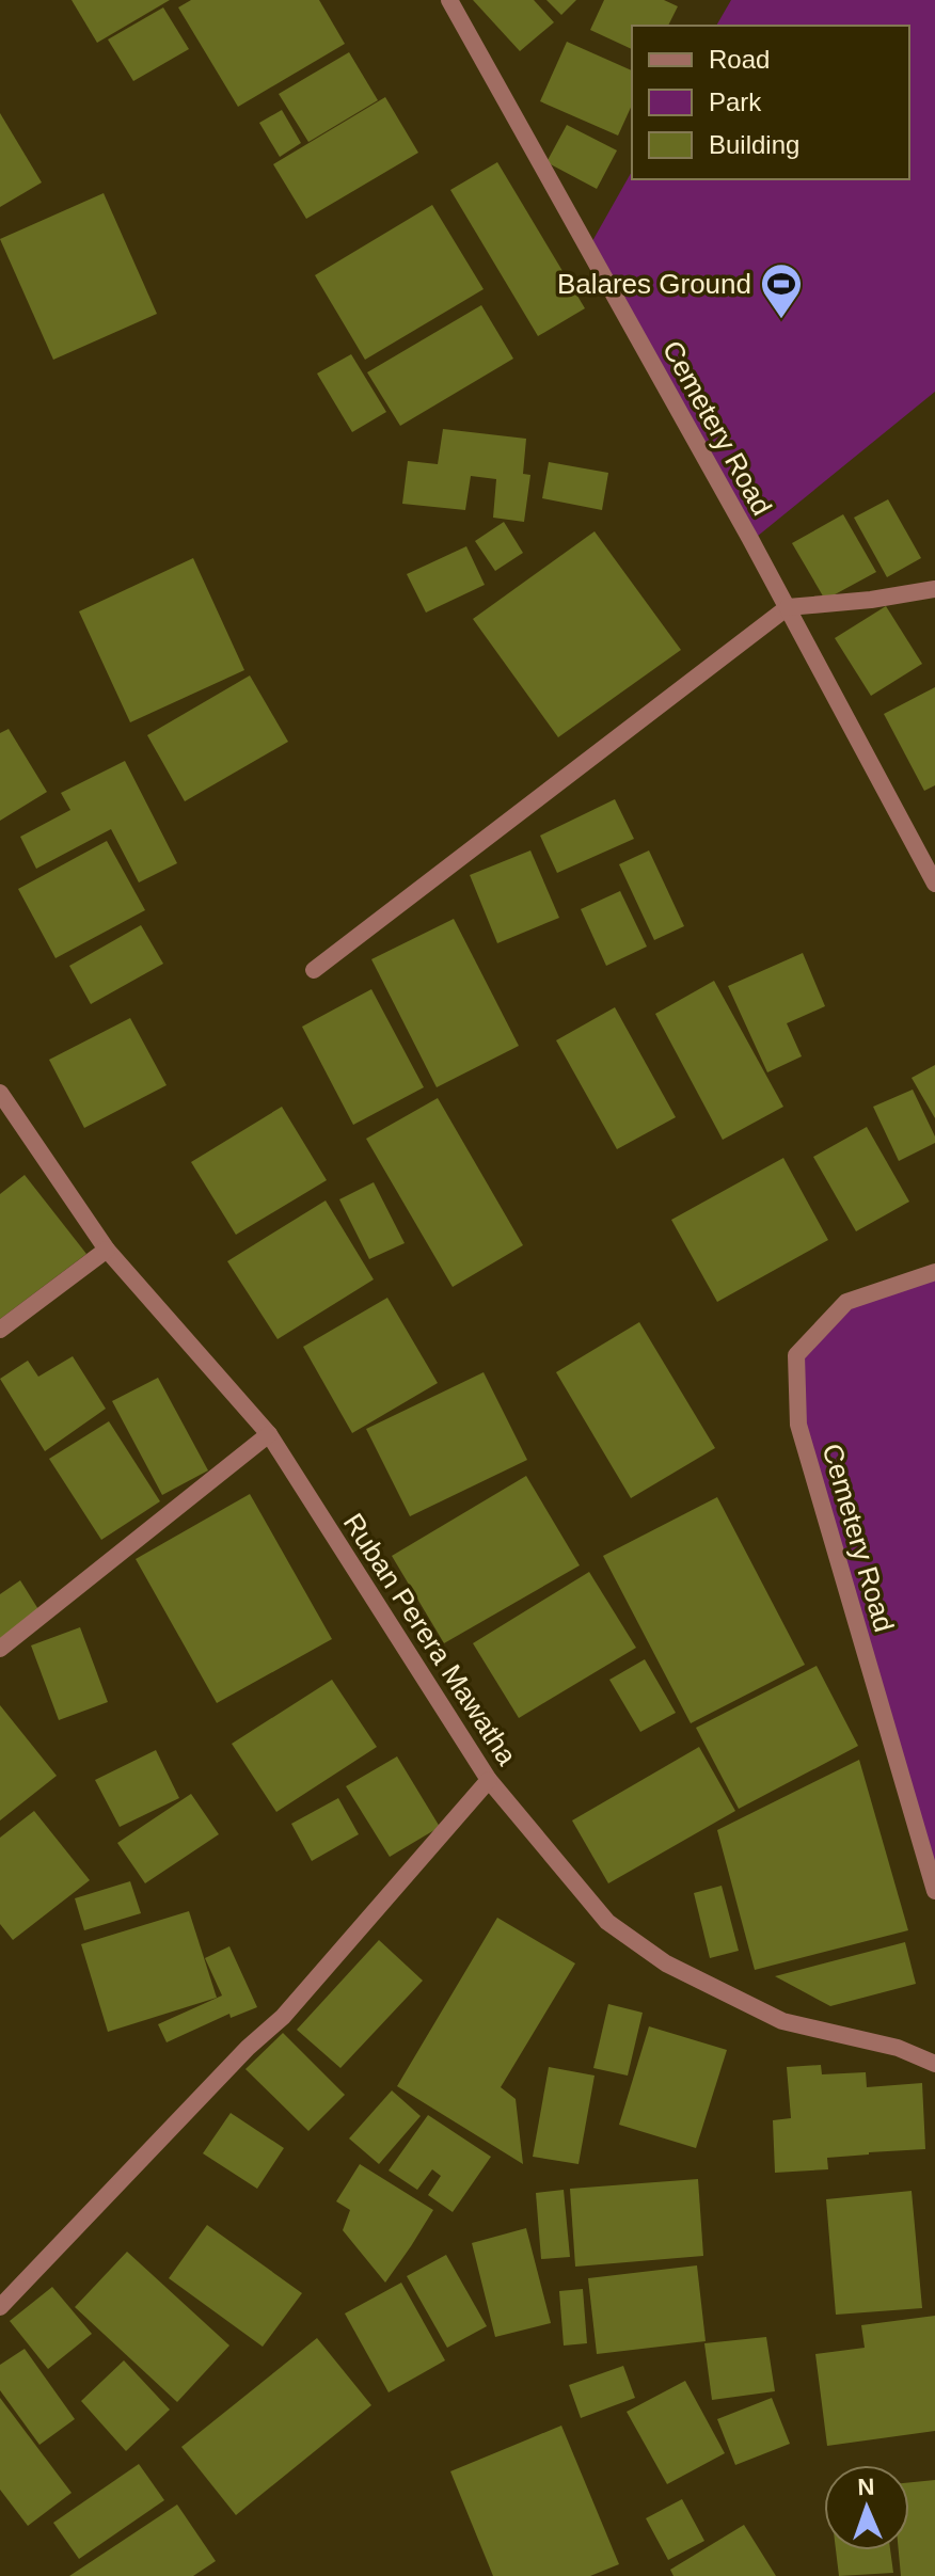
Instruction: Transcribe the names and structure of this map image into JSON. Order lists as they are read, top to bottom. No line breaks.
{"streets":{"street":["Cemetery Road","Ruban Perera Mawatha"]},"places":{"sports":["Balares Ground"]},"legend":["Road","Park","Building"],"north":"top"}
